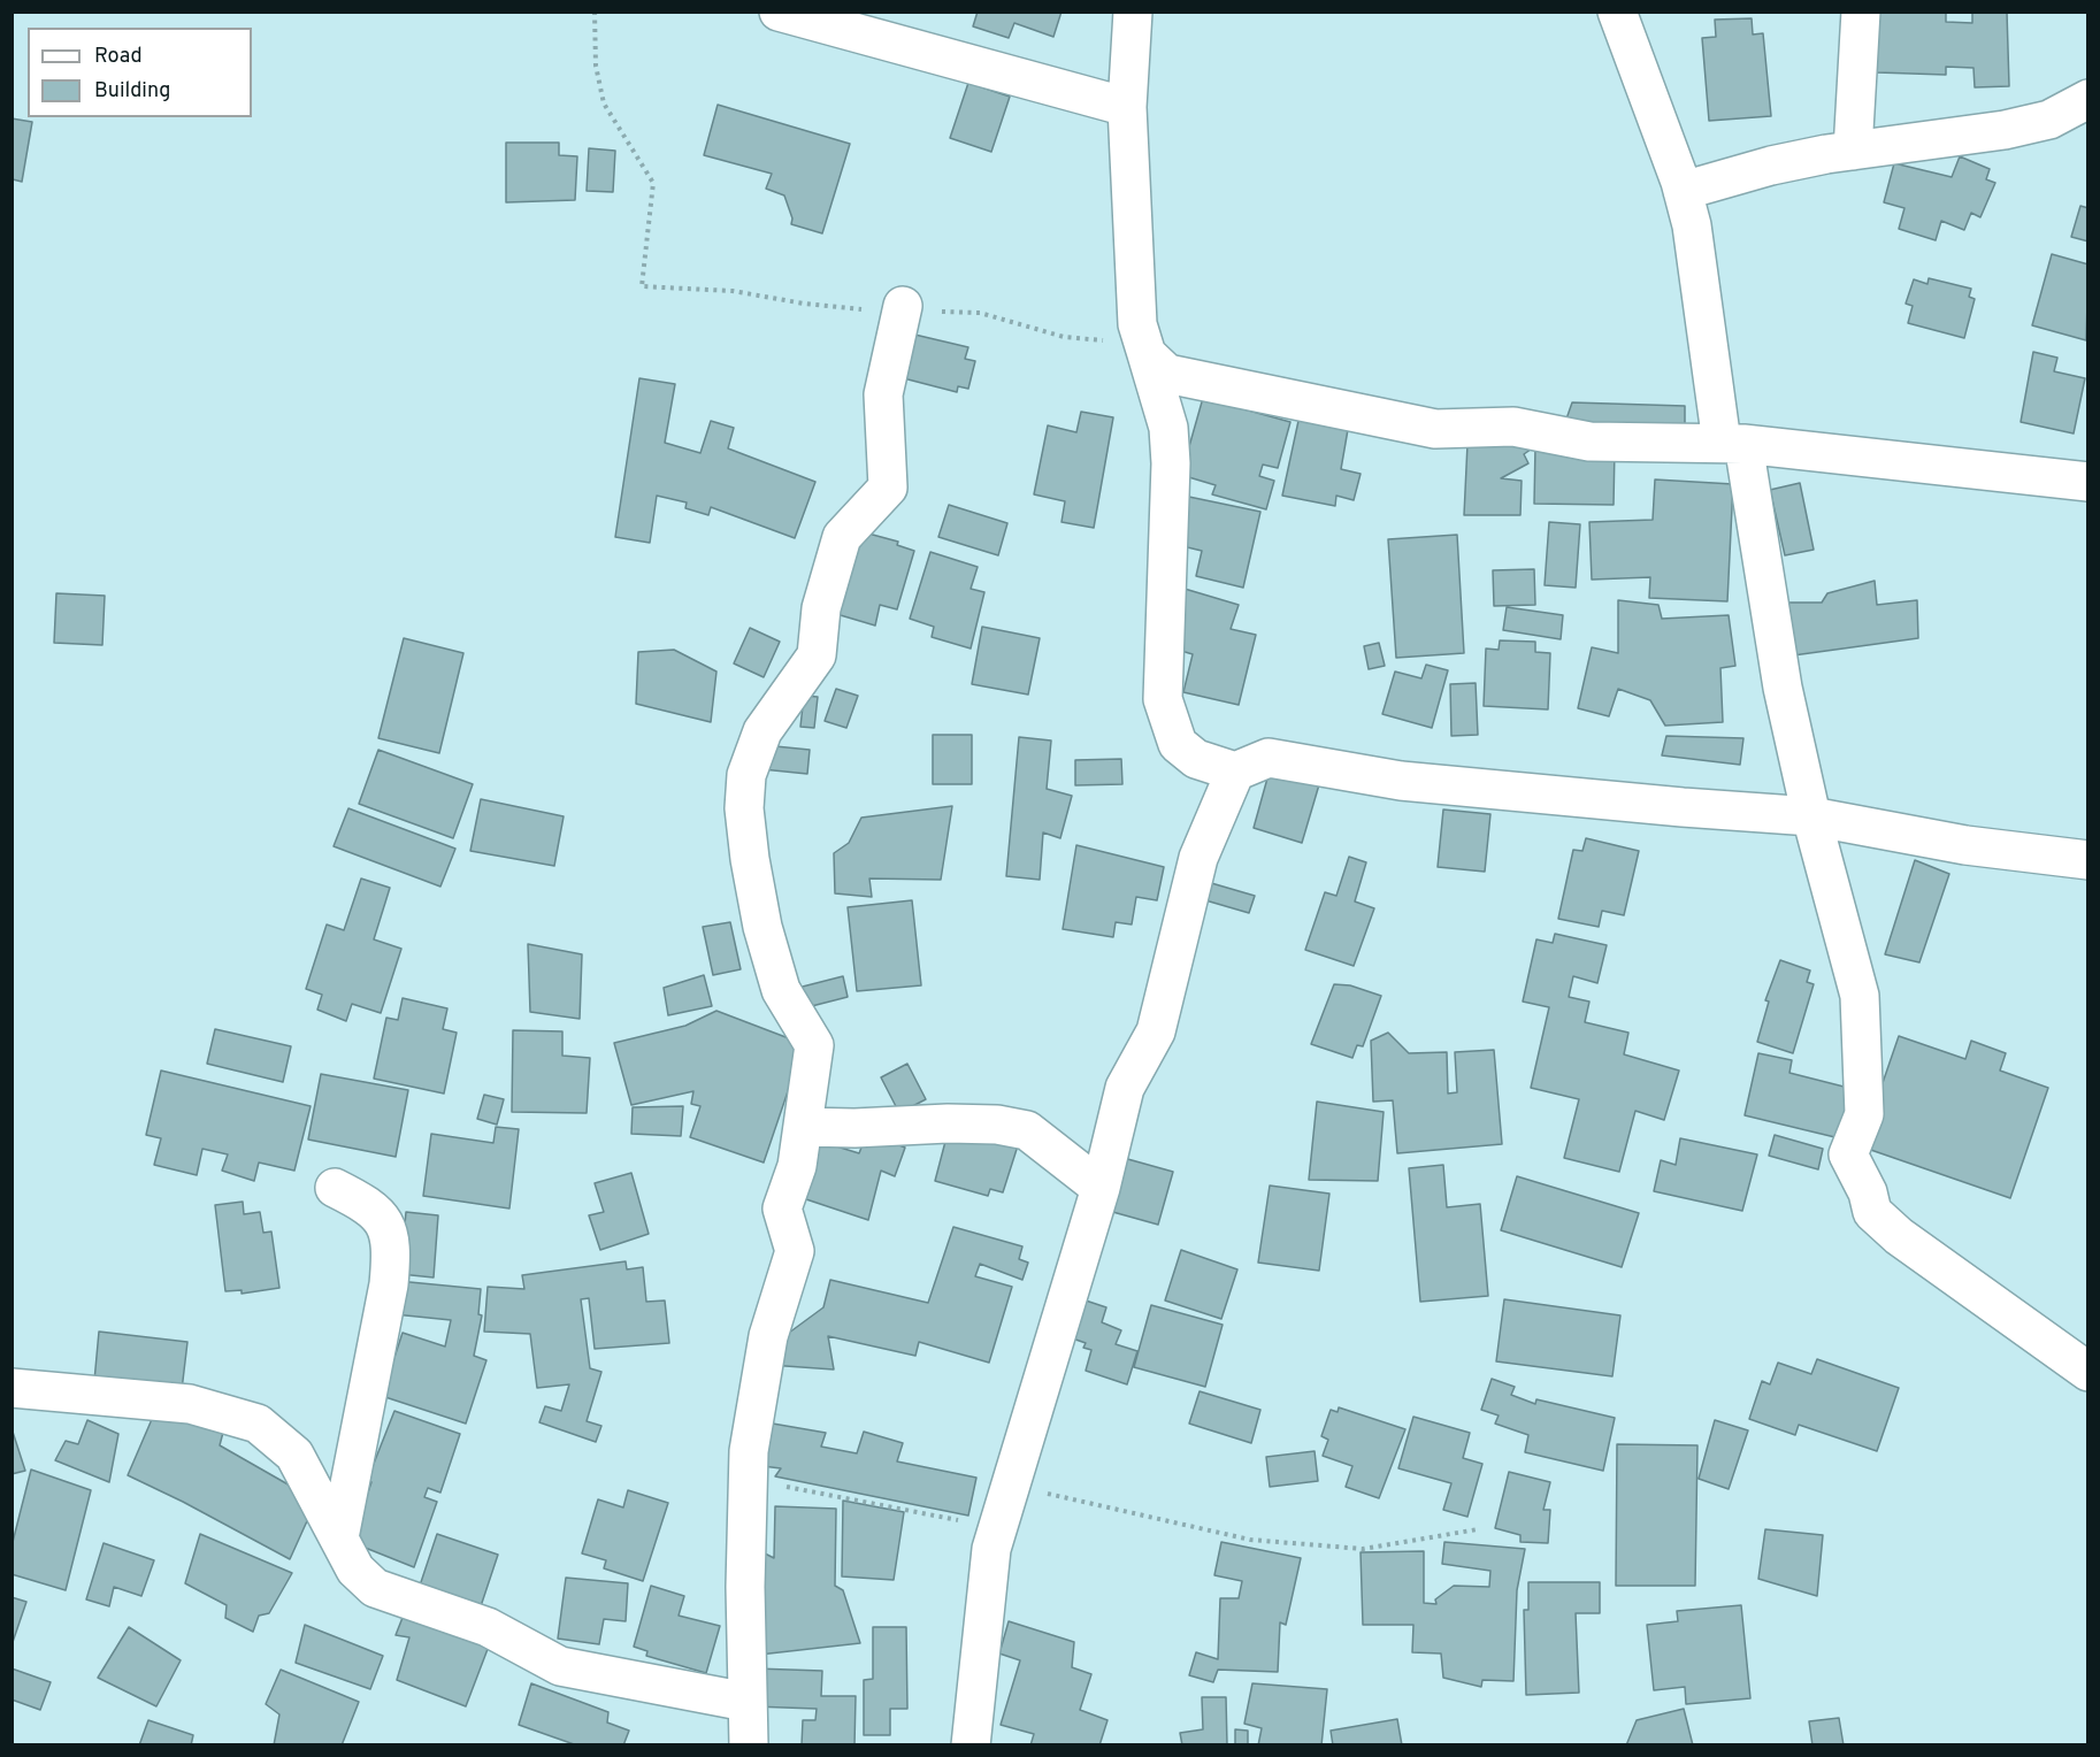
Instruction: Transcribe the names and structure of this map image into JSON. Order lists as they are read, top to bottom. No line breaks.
{"legend":["Road","Building"]}
